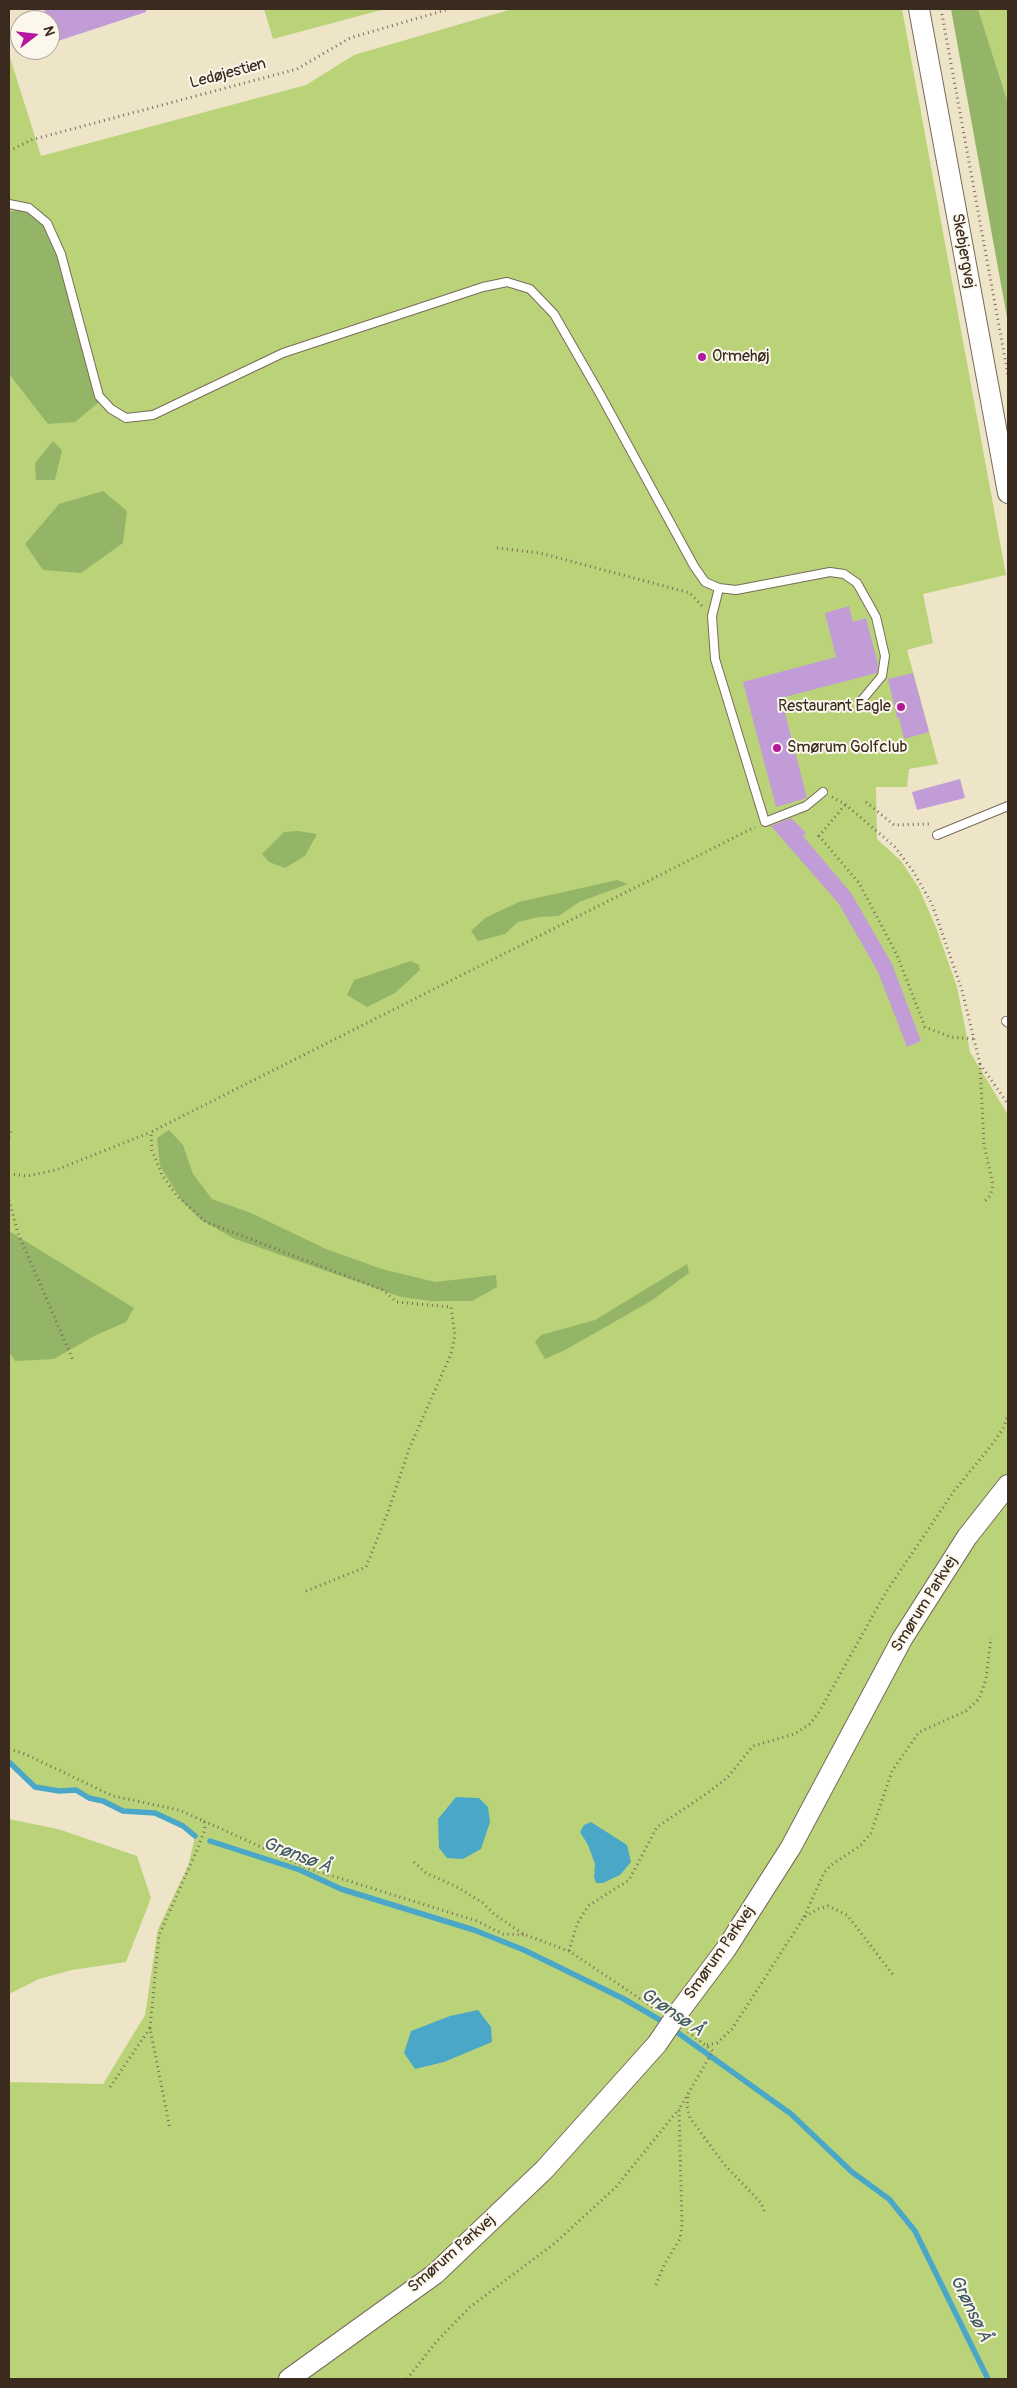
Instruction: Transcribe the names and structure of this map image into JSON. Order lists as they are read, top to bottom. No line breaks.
{"streets":{"street":["Skebjergvej","Smørum Parkvej"],"path":["Ledøjestien"]},"water":["Grønsø Å"],"places":["Ormehøj","Restaurant Eagle","Smørum Golfclub"],"north":"right"}
